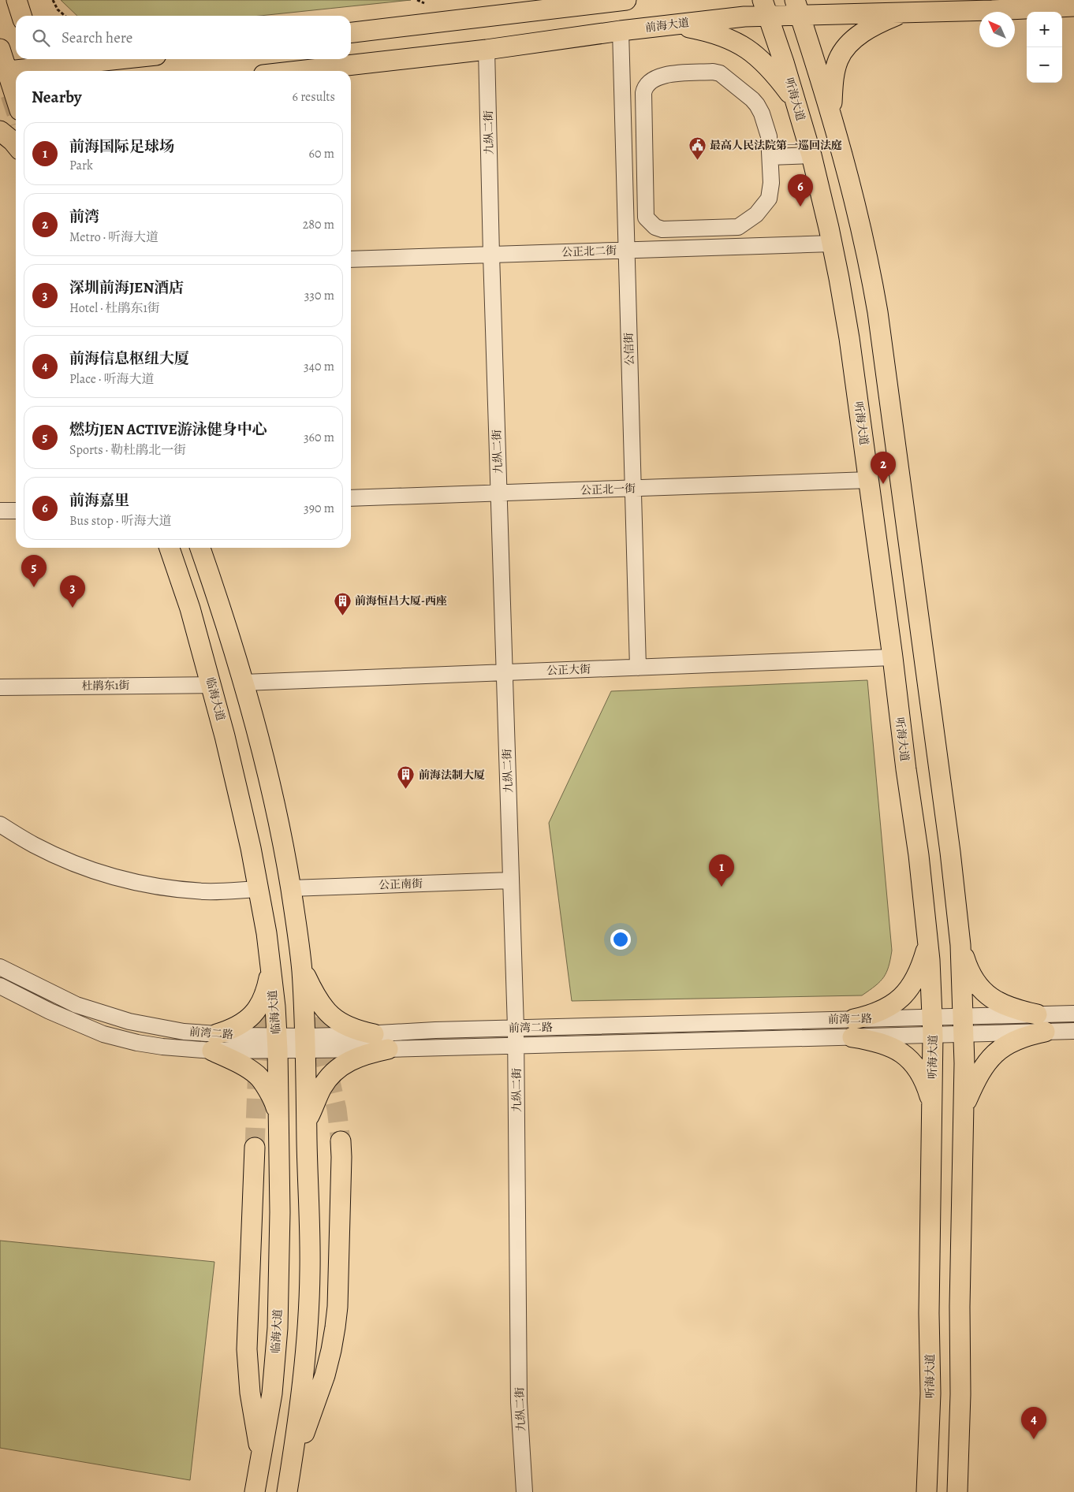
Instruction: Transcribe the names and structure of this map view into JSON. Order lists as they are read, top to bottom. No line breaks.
{"streets":{"main road":["前海大道","听海大道","临海大道"],"street":["九纵二街","公正北二街","公信街","公正北一街","公正大街","杜鹃东1街","公正南街","前湾二路"]},"crossings":[["前海大道","听海大道"],["前海大道","九纵二街"],["前海大道","公信街"],["听海大道","公正北二街"],["听海大道","公正北一街"],["听海大道","公正大街"],["听海大道","前湾二路"],["九纵二街","公正北二街"],["九纵二街","公正北一街"],["九纵二街","公正大街"],["九纵二街","公正南街"],["九纵二街","前湾二路"],["公正北二街","公信街"],["公信街","公正北一街"],["公信街","公正大街"],["杜鹃东1街","临海大道"],["临海大道","前湾二路"]],"places":{"public building":["最高人民法院第一巡回法庭"],"building":["前海恒昌大厦-西座","前海法制大厦"]},"north":"top left","page":{"map_buttons":["+","−"],"search":"Search here","heading":["Nearby","6 results"],"list":[{"mark":"1","name":"前海国际足球场","note":"Park","value":"60 m"},{"mark":"2","name":"前湾","note":"Metro · 听海大道","value":"280 m"},{"mark":"3","name":"深圳前海JEN酒店","note":"Hotel · 杜鹃东1街","value":"330 m"},{"mark":"4","name":"前海信息枢纽大厦","note":"Place · 听海大道","value":"340 m"},{"mark":"5","name":"燃坊JEN ACTIVE游泳健身中心","note":"Sports · 勒杜鹃北一街","value":"360 m"},{"mark":"6","name":"前海嘉里","note":"Bus stop · 听海大道","value":"390 m"}],"pins":["6","2","5","3","1","4"]}}
